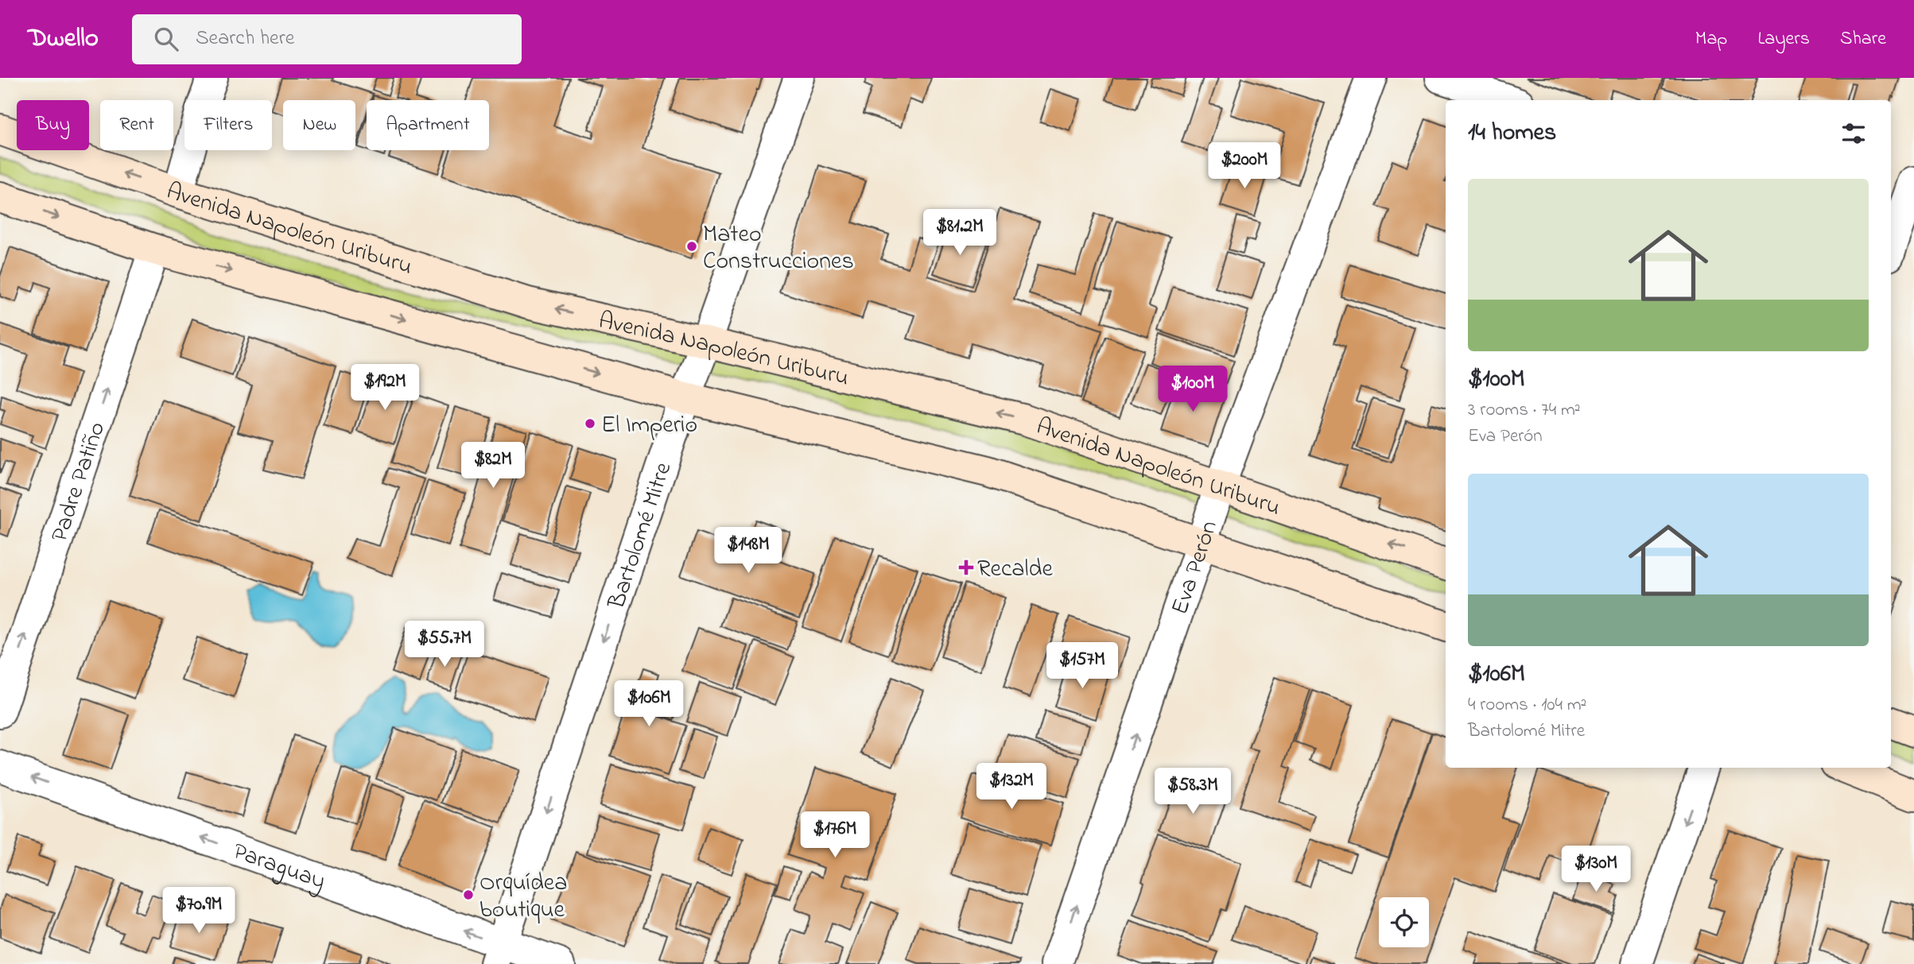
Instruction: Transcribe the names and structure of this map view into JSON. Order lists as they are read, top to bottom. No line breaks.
{"streets":{"main road":["Avenida Napoleón Uriburu"],"street":["Padre Patiño","Bartolomé Mitre","Eva Perón","Paraguay"]},"crossings":[["Avenida Napoleón Uriburu","Bartolomé Mitre"],["Avenida Napoleón Uriburu","Eva Perón"],["Bartolomé Mitre","Paraguay"]],"one_way":["Padre Patiño","Bartolomé Mitre","Eva Perón","Paraguay"],"places":{"other":["Mateo Construcciones","El Imperio","Orquídea boutique"],"health":["Recalde"]},"page":{"header":"Dwello","search":"Search here","nav":["Map","Layers","Share"],"chip":["Buy","Rent","Filters","New","Apartment"],"heading":"14 homes","price":["$200M","$81.2M","$192M","$100M","$82M","$148M","$55.7M","$157M","$106M","$132M","$58.3M","$176M","$130M","$70.9M"],"list":[{"name":"$100M","note":"3 rooms · 74 m² · Eva Perón"},{"name":"$106M","note":"4 rooms · 104 m² · Bartolomé Mitre"}]}}
